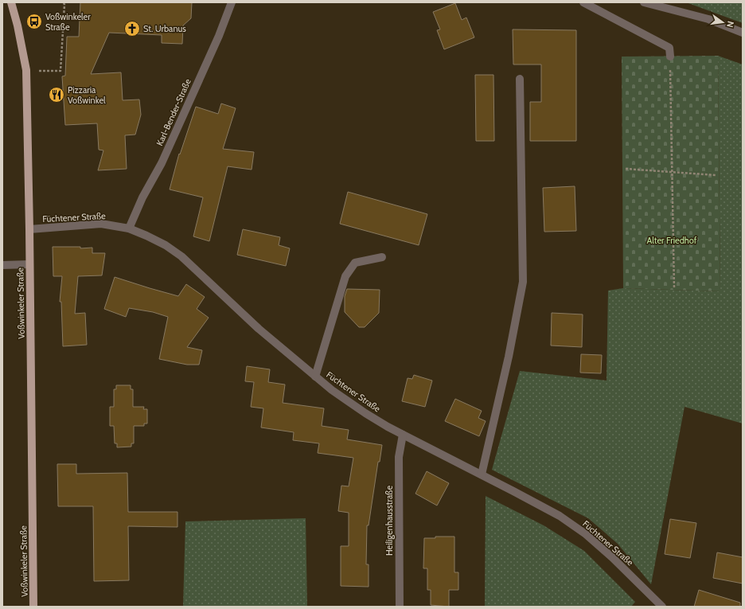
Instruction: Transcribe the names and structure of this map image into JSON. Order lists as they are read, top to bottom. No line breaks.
{"streets":{"main road":["Voßwinkeler Straße"],"street":["Karl-Bender-Straße","Füchtener Straße","Heiligenhausstraße"]},"crossings":[["Karl-Bender-Straße","Füchtener Straße"],["Füchtener Straße","Voßwinkeler Straße"],["Füchtener Straße","Heiligenhausstraße"]],"parks":["Alter Friedhof"],"places":{"bus stop":["Voßwinkeler Straße"],"church":["St. Urbanus"],"restaurant":["Pizzaria Voßwinkel"]},"north":"right"}
